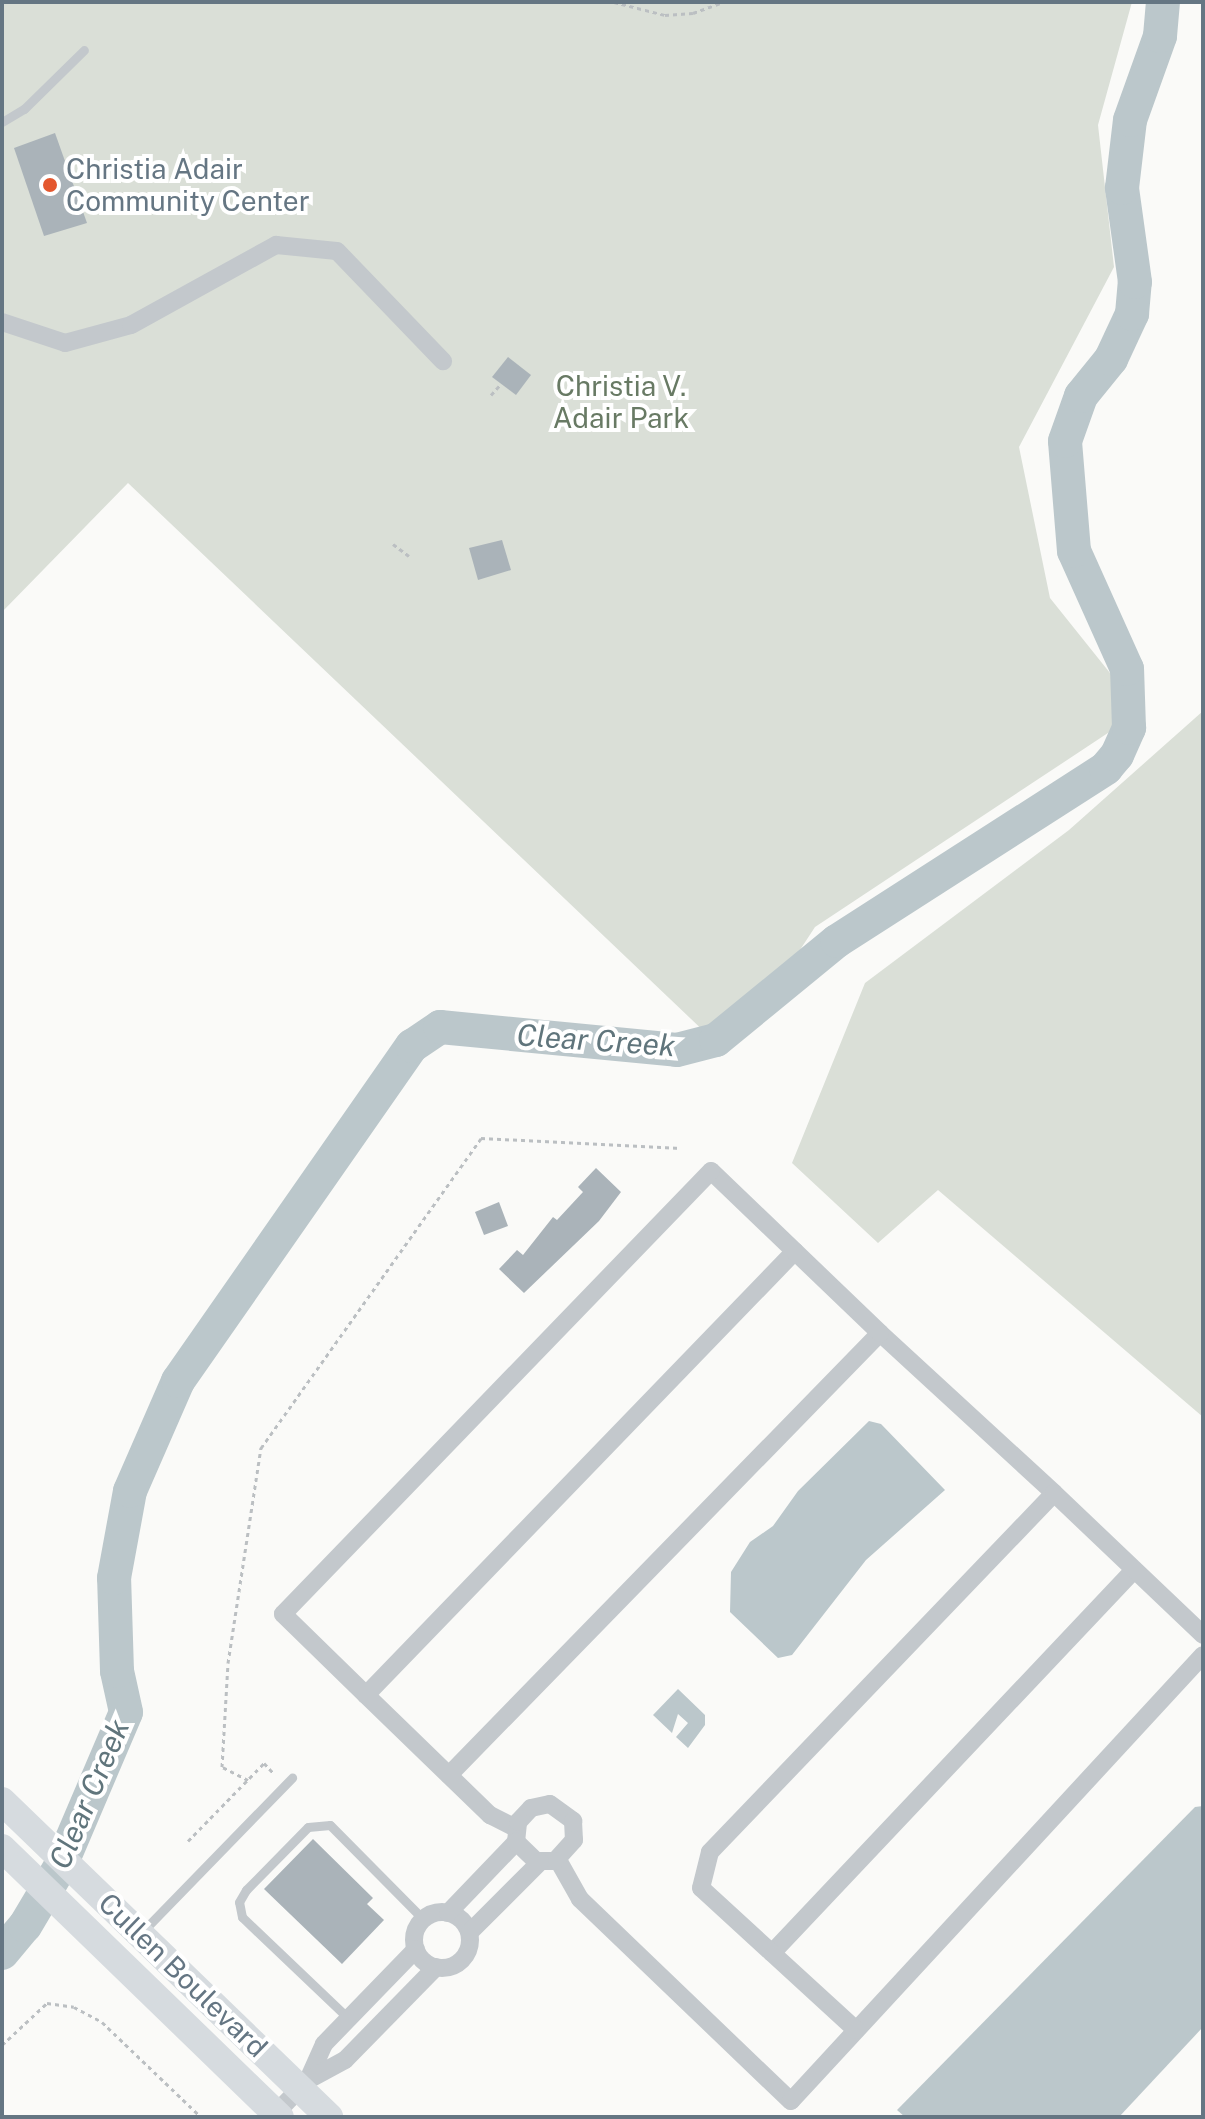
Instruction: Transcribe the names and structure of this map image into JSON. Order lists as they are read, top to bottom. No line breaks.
{"streets":{"main road":["Cullen Boulevard"]},"water":["Clear Creek"],"parks":["Christia V. Adair Park"],"places":["Christia Adair Community Center"]}
